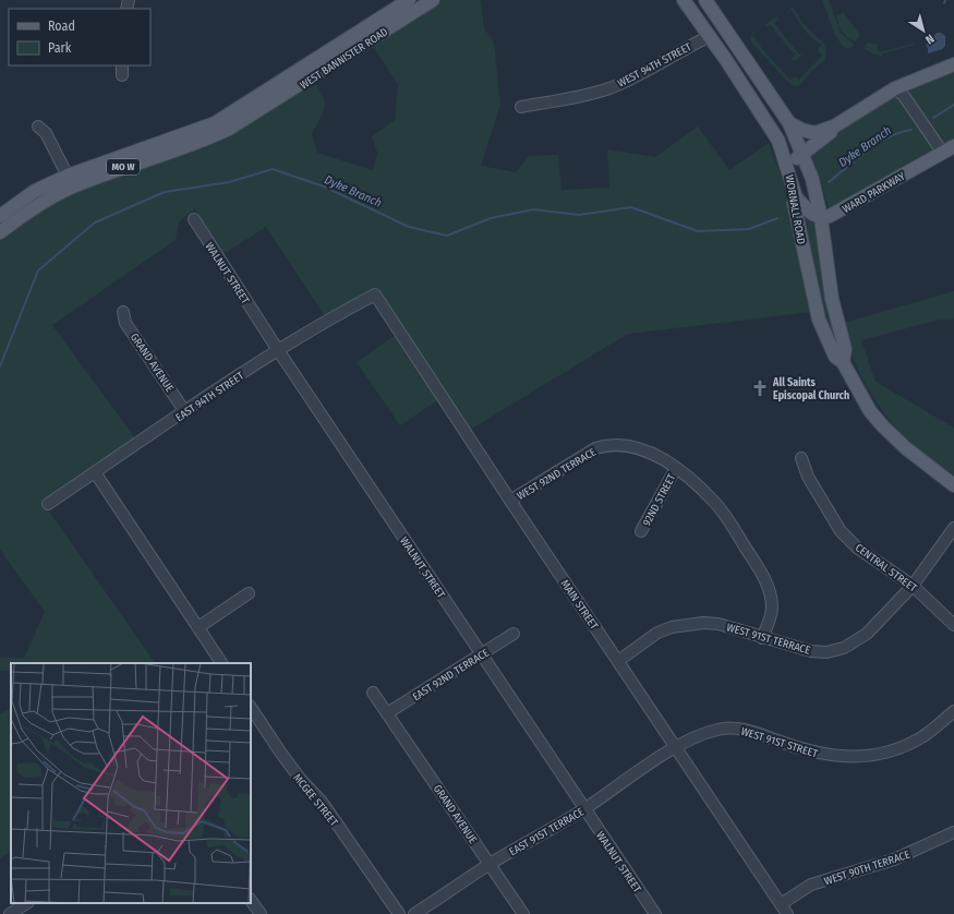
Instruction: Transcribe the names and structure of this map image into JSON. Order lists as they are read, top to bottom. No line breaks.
{"streets":{"main road":["WEST BANNISTER ROAD","MO W","WARD PARKWAY","WORNALL ROAD"],"street":["WEST 94TH STREET","WALNUT STREET","GRAND AVENUE","EAST 94TH STREET","WEST 92ND TERRACE","92ND STREET","CENTRAL STREET","MAIN STREET","WEST 91ST TERRACE","EAST 92ND TERRACE","WEST 91ST STREET","MCGEE STREET","EAST 91ST TERRACE","WEST 90TH TERRACE"]},"crossings":[["WEST BANNISTER ROAD","MO W"],["WEST 94TH STREET","WORNALL ROAD"],["WARD PARKWAY","WORNALL ROAD"],["WALNUT STREET","EAST 94TH STREET"],["WALNUT STREET","EAST 92ND TERRACE"],["WALNUT STREET","EAST 91ST TERRACE"],["GRAND AVENUE","EAST 94TH STREET"],["GRAND AVENUE","EAST 92ND TERRACE"],["GRAND AVENUE","EAST 91ST TERRACE"],["EAST 94TH STREET","MAIN STREET"],["WEST 92ND TERRACE","92ND STREET"],["WEST 92ND TERRACE","MAIN STREET"],["CENTRAL STREET","WEST 91ST TERRACE"],["MAIN STREET","WEST 91ST TERRACE"],["MAIN STREET","WEST 91ST STREET"],["MAIN STREET","EAST 91ST TERRACE"],["MAIN STREET","WEST 90TH TERRACE"],["WEST 91ST STREET","EAST 91ST TERRACE"]],"water":["Dyke Branch"],"places":{"church":["All Saints Episcopal Church"]},"legend":["Road","Park"],"north":"bottom right"}
